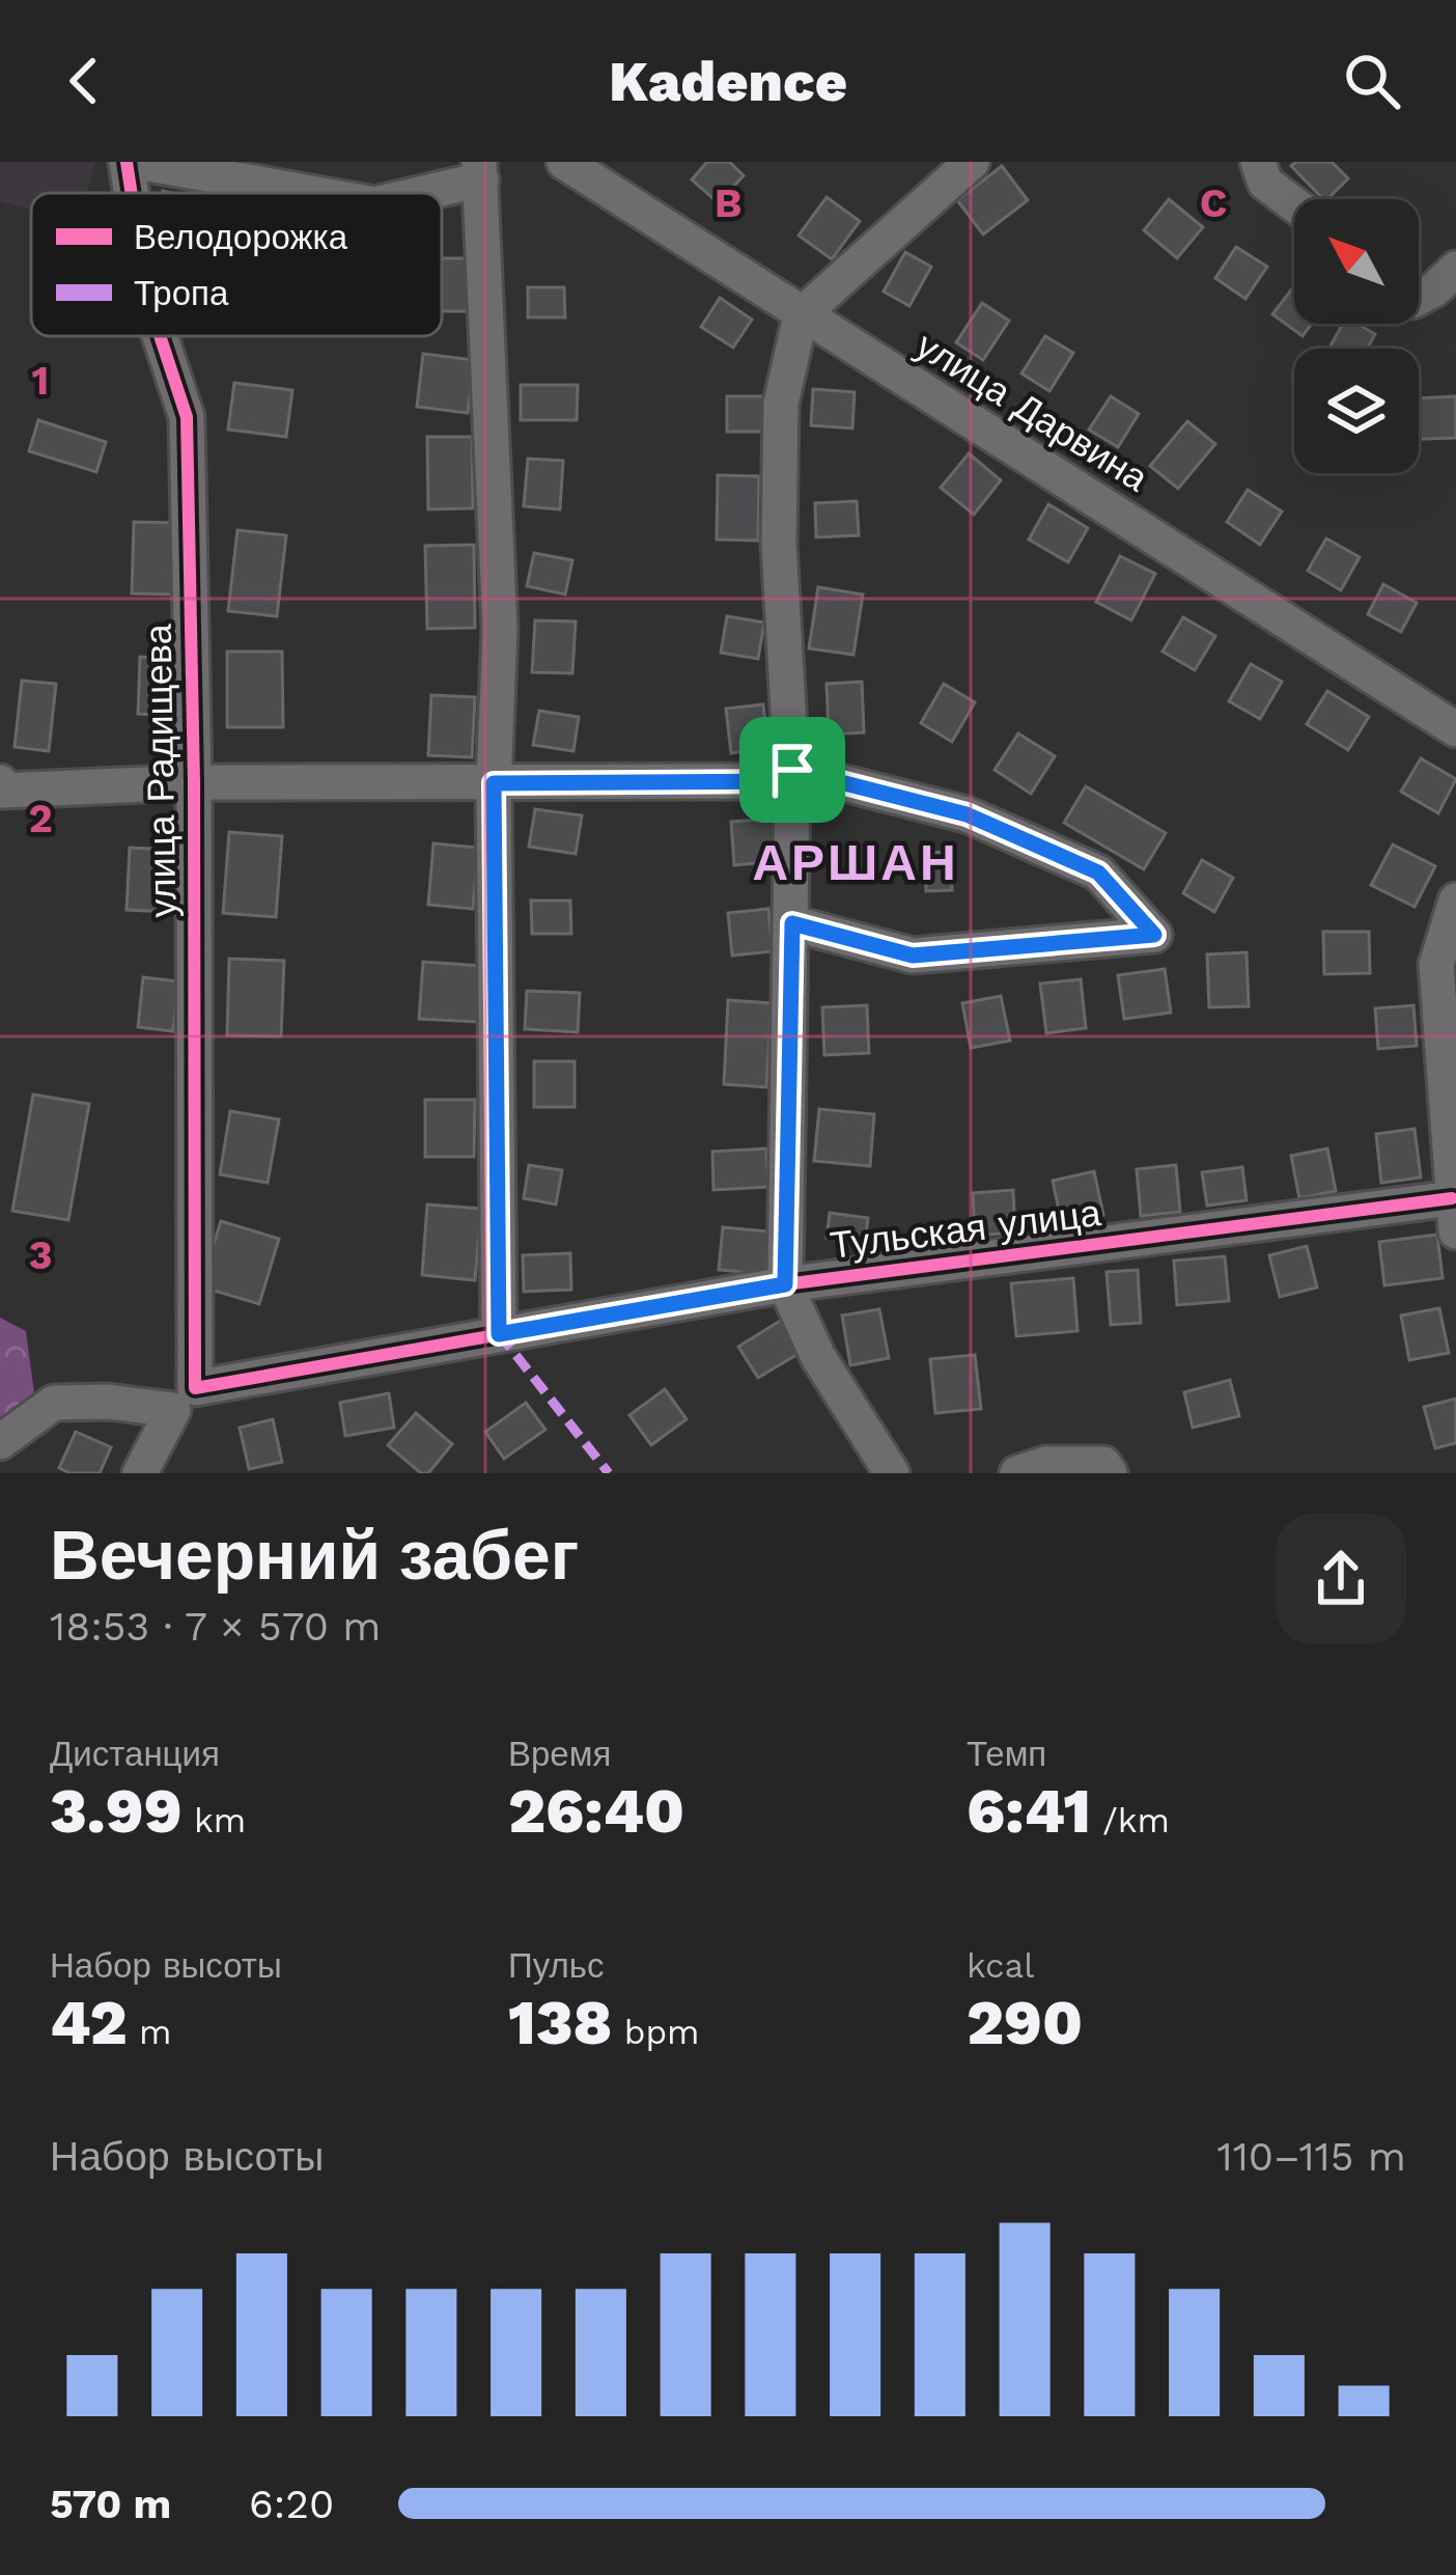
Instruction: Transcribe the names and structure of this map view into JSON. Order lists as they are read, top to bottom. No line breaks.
{"streets":{"street":["улица Дарвина","улица Радищева","Тульская улица"]},"crossings":[["улица Радищева","Тульская улица"]],"districts":["АРШАН"],"legend":["Велодорожка","Тропа"],"north":"top left","page":{"header":"Kadence","heading":["Вечерний забег","18:53 · 7 × 570 m"],"stats":[["Дистанция","3.99 km"],["Время","26:40"],["Темп","6:41 /km"],["Набор высоты","42 m"],["Пульс","138 bpm"],["kcal","290"]],"chart":["Набор высоты","110–115 m"],"list":[{"name":"570 m","note":"6:20"}]},"grid":{"columns":["B","C"],"rows":["1","2","3"]}}
